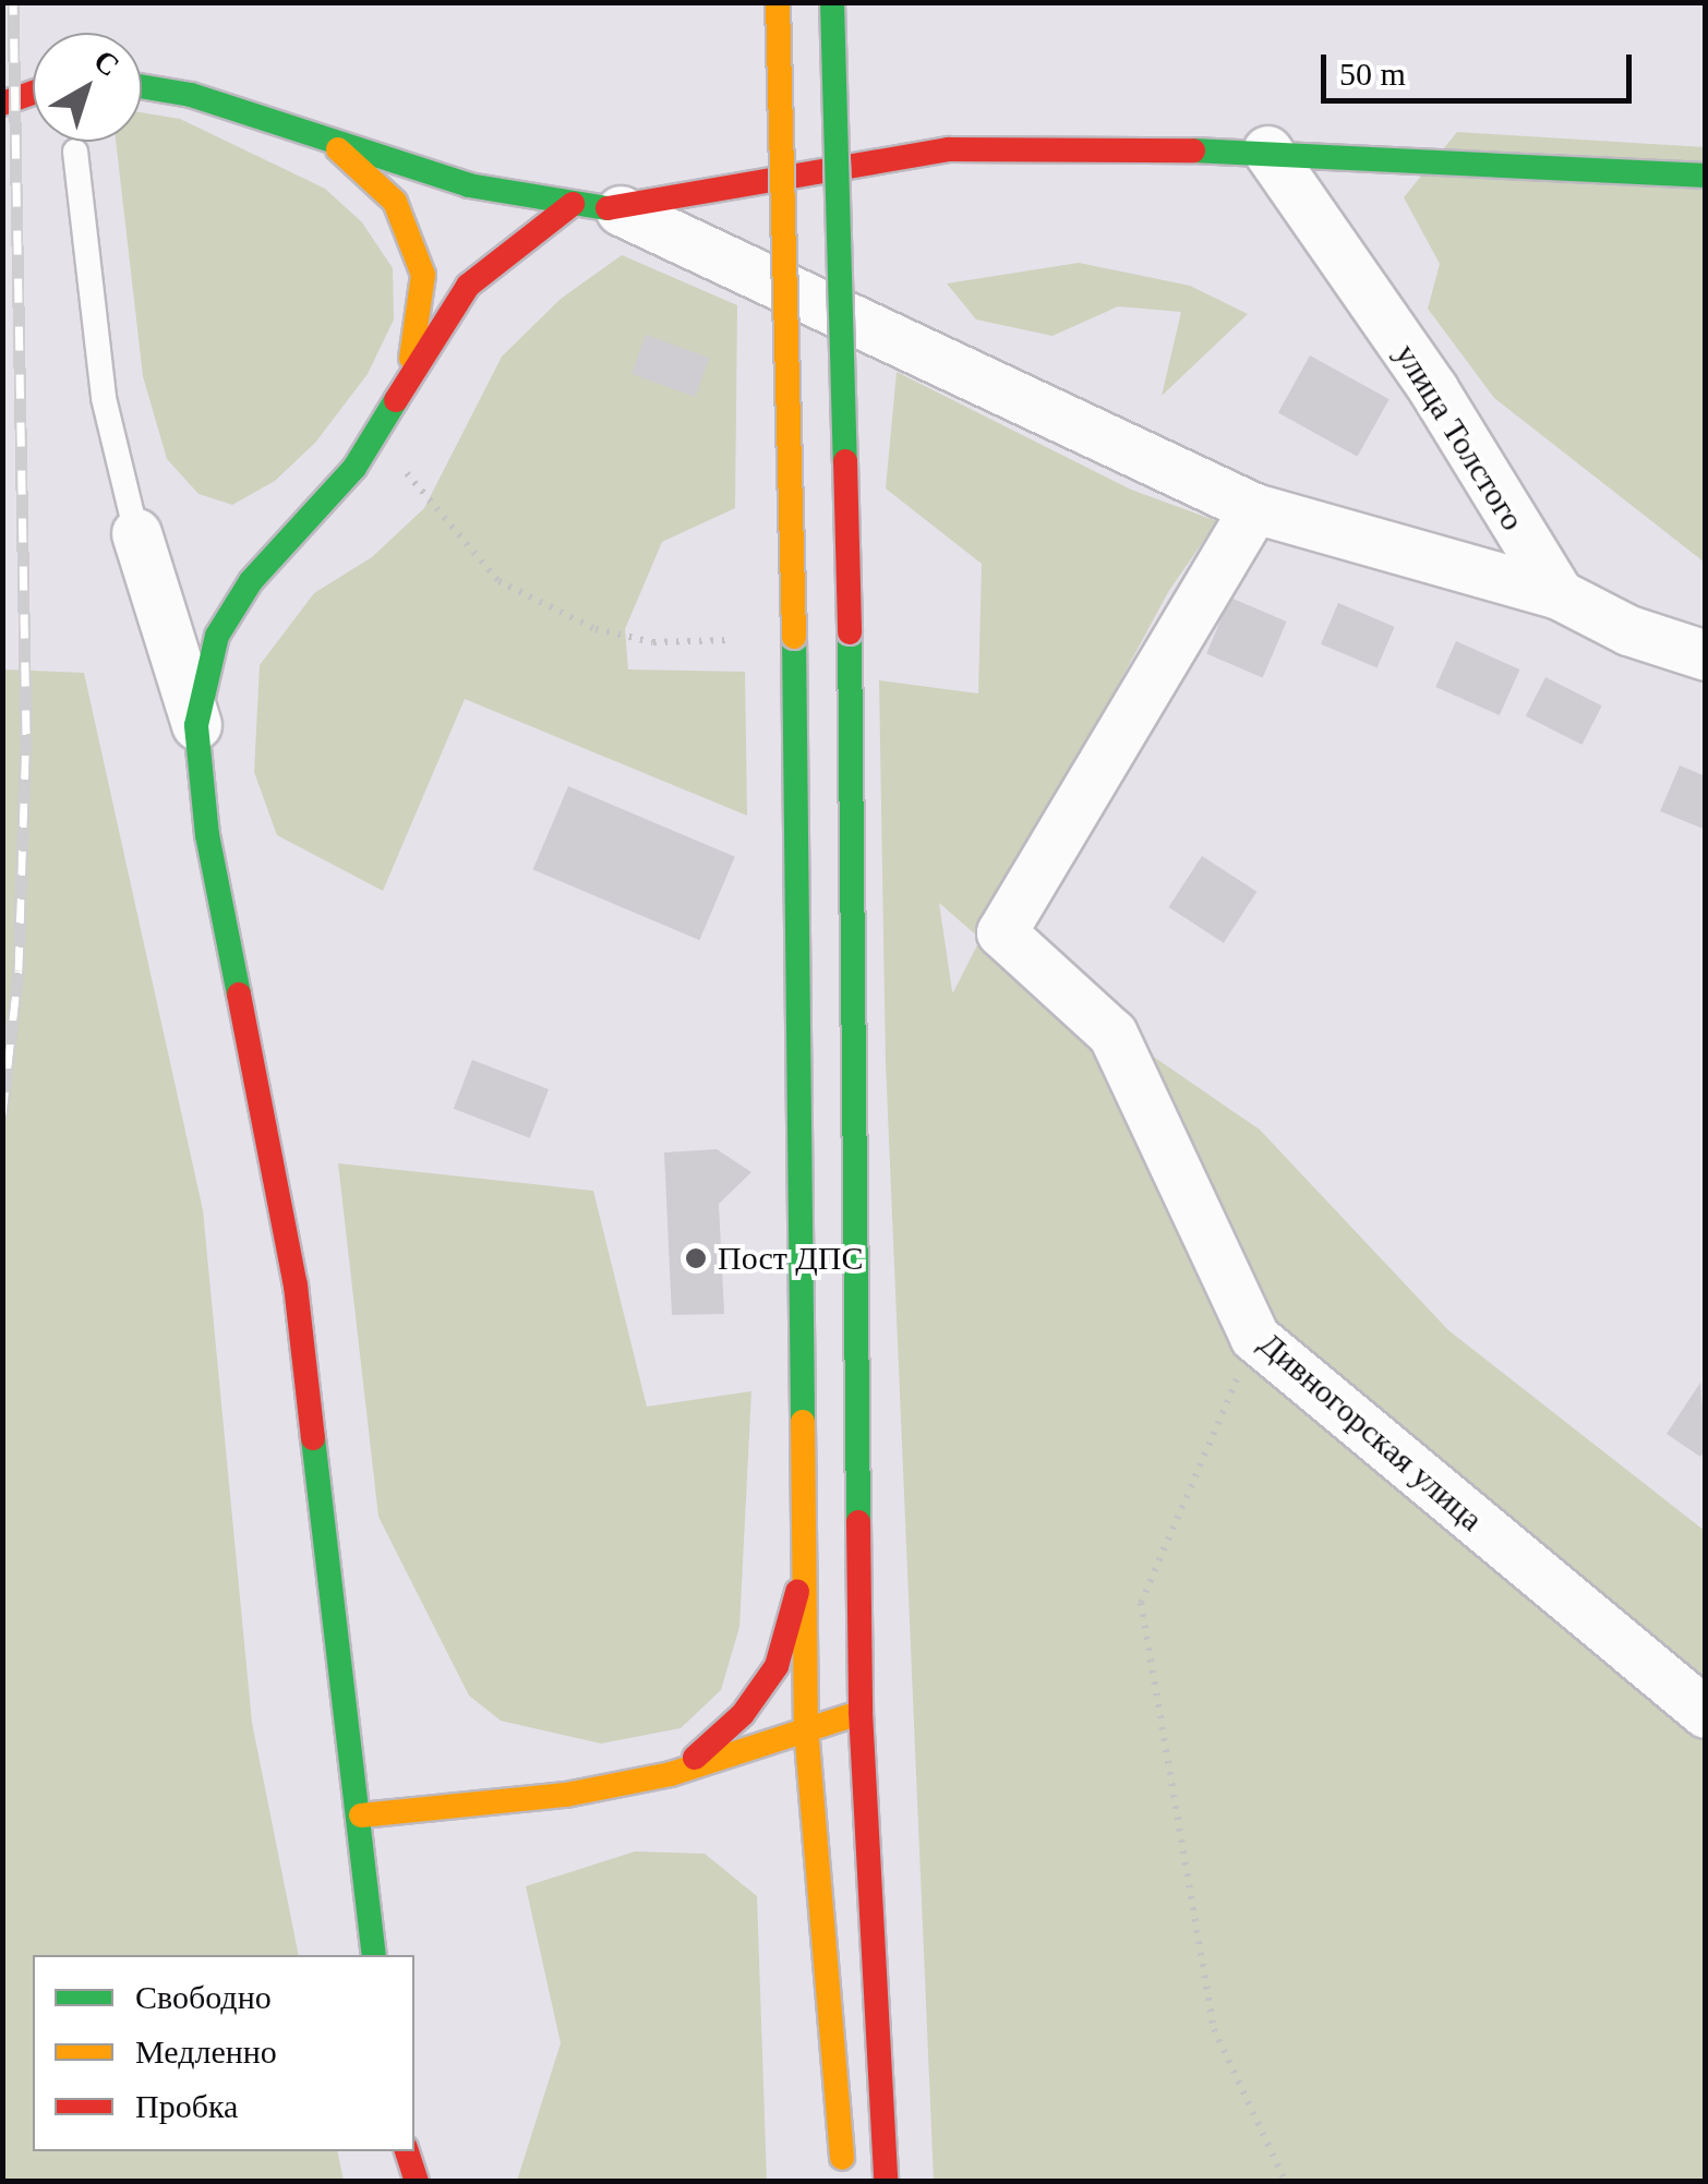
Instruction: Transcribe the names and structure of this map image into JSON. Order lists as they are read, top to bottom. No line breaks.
{"streets":{"street":["улица Толстого","Дивногорская улица"]},"places":["Пост ДПС"],"legend":["Свободно","Медленно","Пробка"],"scale_bar":"50 m","north":"top right"}
